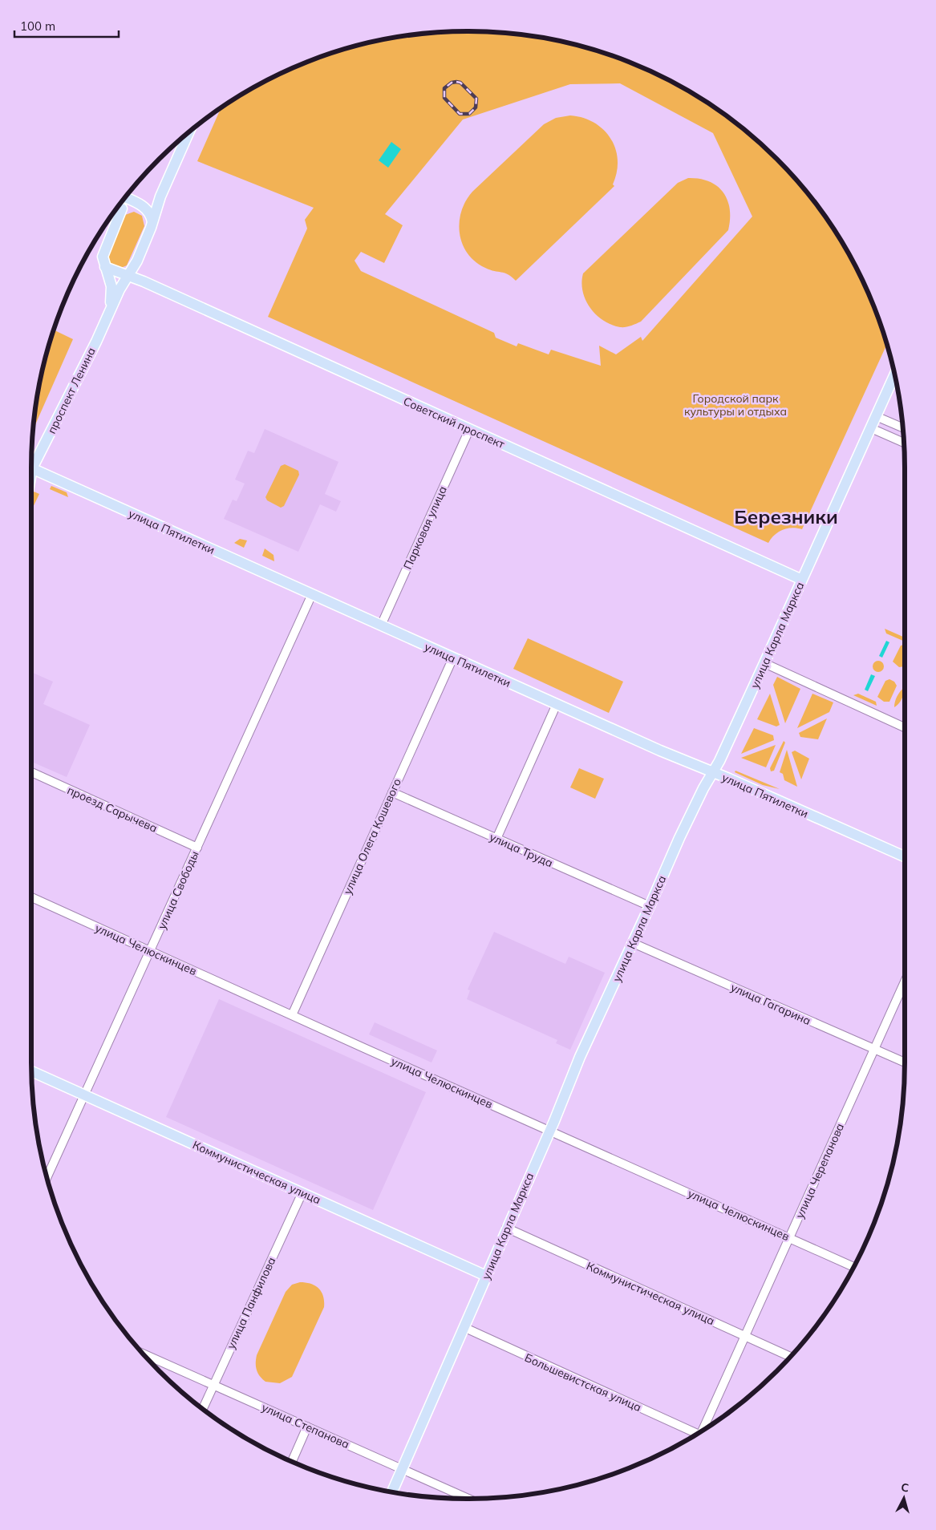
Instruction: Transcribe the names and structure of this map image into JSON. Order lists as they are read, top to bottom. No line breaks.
{"streets":{"main road":["проспект Ленина","Советский проспект","улица Пятилетки","улица Карла Маркса","Коммунистическая улица"],"street":["Парковая улица","проезд Сарычева","улица Олега Кошевого","улица Труда","улица Свободы","улица Челюскинцев","улица Гагарина","улица Черепанова","улица Панфилова","Большевистская улица","улица Степанова"]},"crossings":[["проспект Ленина","Советский проспект"],["Советский проспект","Парковая улица"],["Советский проспект","улица Карла Маркса"],["Парковая улица","улица Пятилетки"],["улица Пятилетки","улица Карла Маркса"],["улица Пятилетки","улица Олега Кошевого"],["улица Пятилетки","улица Свободы"],["улица Карла Маркса","улица Труда"],["улица Карла Маркса","улица Челюскинцев"],["улица Карла Маркса","улица Гагарина"],["улица Карла Маркса","Коммунистическая улица"],["улица Карла Маркса","Большевистская улица"],["улица Карла Маркса","улица Степанова"],["проезд Сарычева","улица Свободы"],["улица Олега Кошевого","улица Труда"],["улица Олега Кошевого","улица Челюскинцев"],["улица Свободы","улица Челюскинцев"],["улица Свободы","Коммунистическая улица"],["улица Челюскинцев","улица Черепанова"],["улица Гагарина","улица Черепанова"],["улица Черепанова","Коммунистическая улица"],["Коммунистическая улица","улица Панфилова"],["улица Панфилова","улица Степанова"]],"districts":["Березники"],"parks":["Городской парк культуры и отдыха"],"scale_bar":"100 m","north":"top"}
